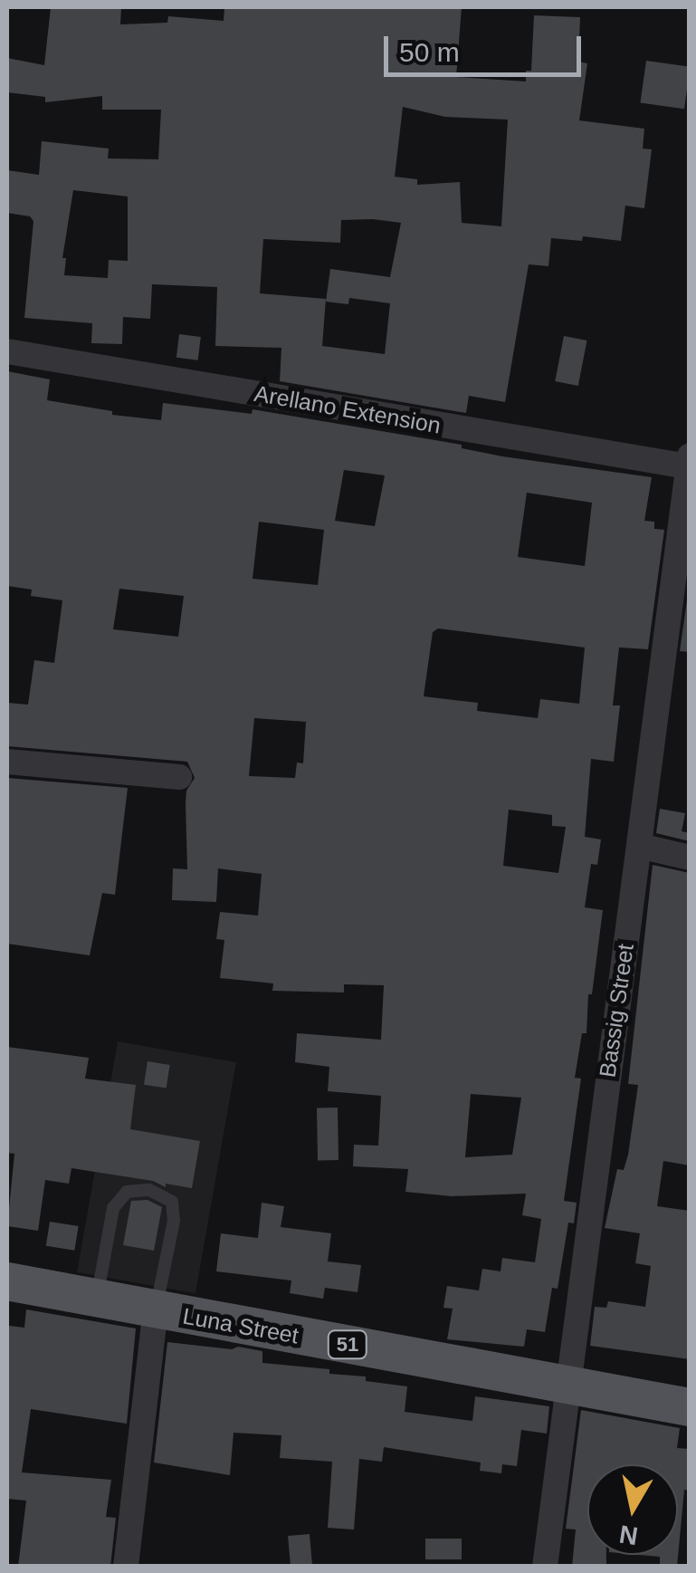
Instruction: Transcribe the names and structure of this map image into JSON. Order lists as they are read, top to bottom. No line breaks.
{"streets":{"main road":["Luna Street","51"],"street":["Arellano Extension","Bassig Street"]},"crossings":[["Arellano Extension","Bassig Street"],["Bassig Street","Luna Street"]],"scale_bar":"50 m","north":"bottom"}
